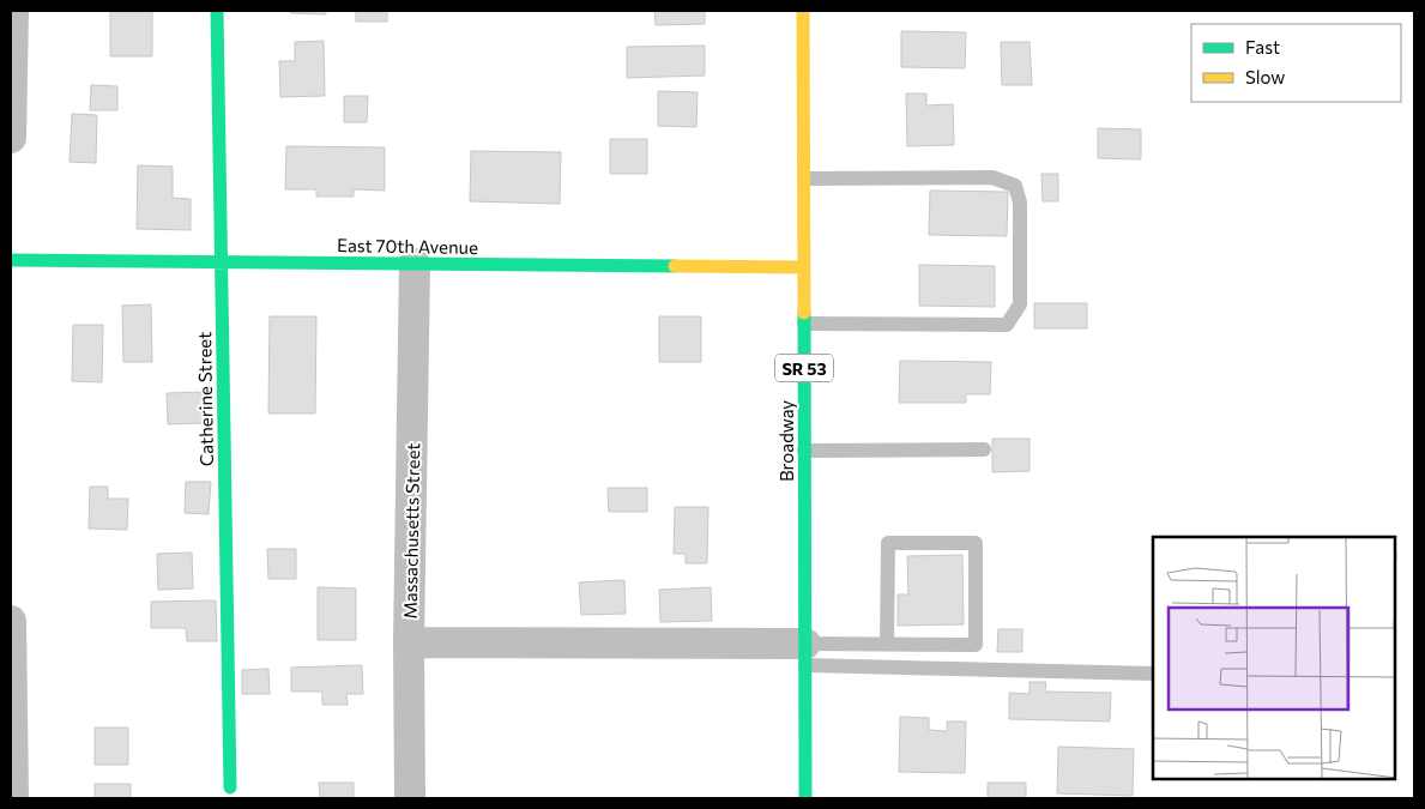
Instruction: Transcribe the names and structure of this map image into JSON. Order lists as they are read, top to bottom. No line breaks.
{"streets":{"street":["East 70th Avenue","SR 53","Catherine Street","Broadway","Massachusetts Street"]},"crossings":[["East 70th Avenue","Catherine Street"],["East 70th Avenue","Broadway"],["East 70th Avenue","Massachusetts Street"]],"legend":["Fast","Slow"]}
